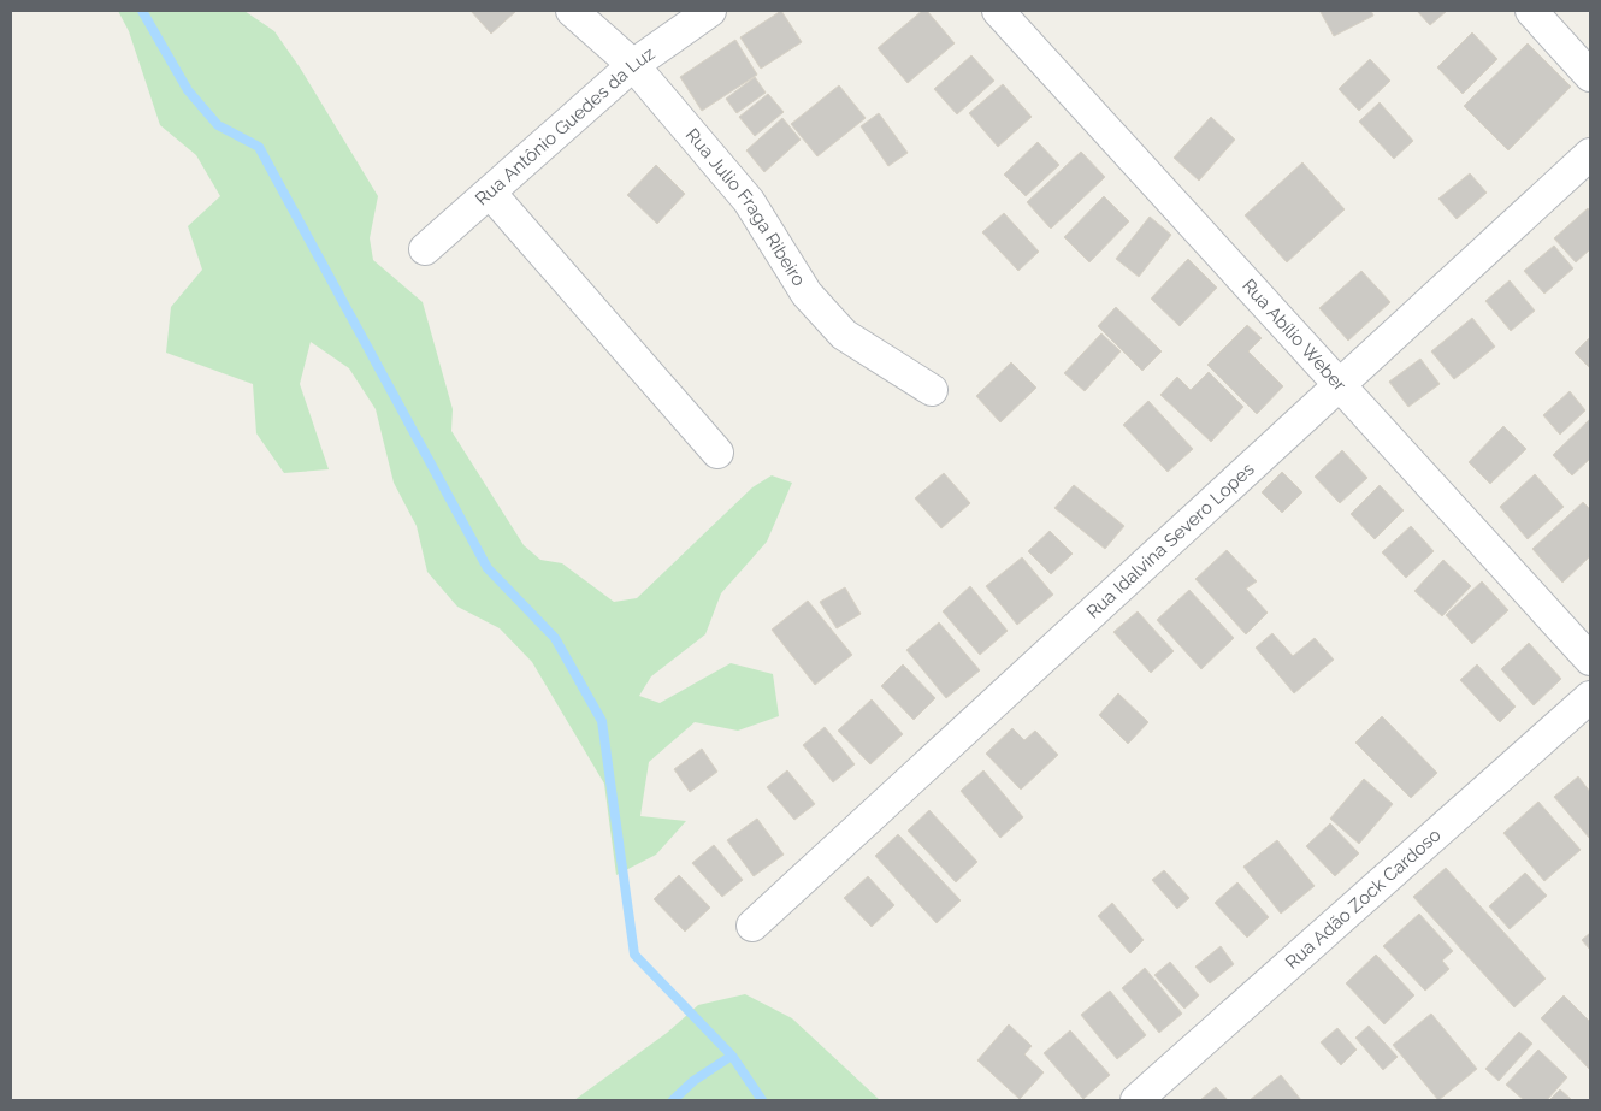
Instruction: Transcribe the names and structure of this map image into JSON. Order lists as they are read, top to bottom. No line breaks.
{"streets":{"street":["Rua Antônio Guedes da Luz","Rua Julio Fraga Ribeiro","Rua Abílio Weber","Rua Idalvina Severo Lopes","Rua Adão Zock Cardoso"]},"crossings":[["Rua Antônio Guedes da Luz","Rua Julio Fraga Ribeiro"],["Rua Abílio Weber","Rua Idalvina Severo Lopes"]]}
